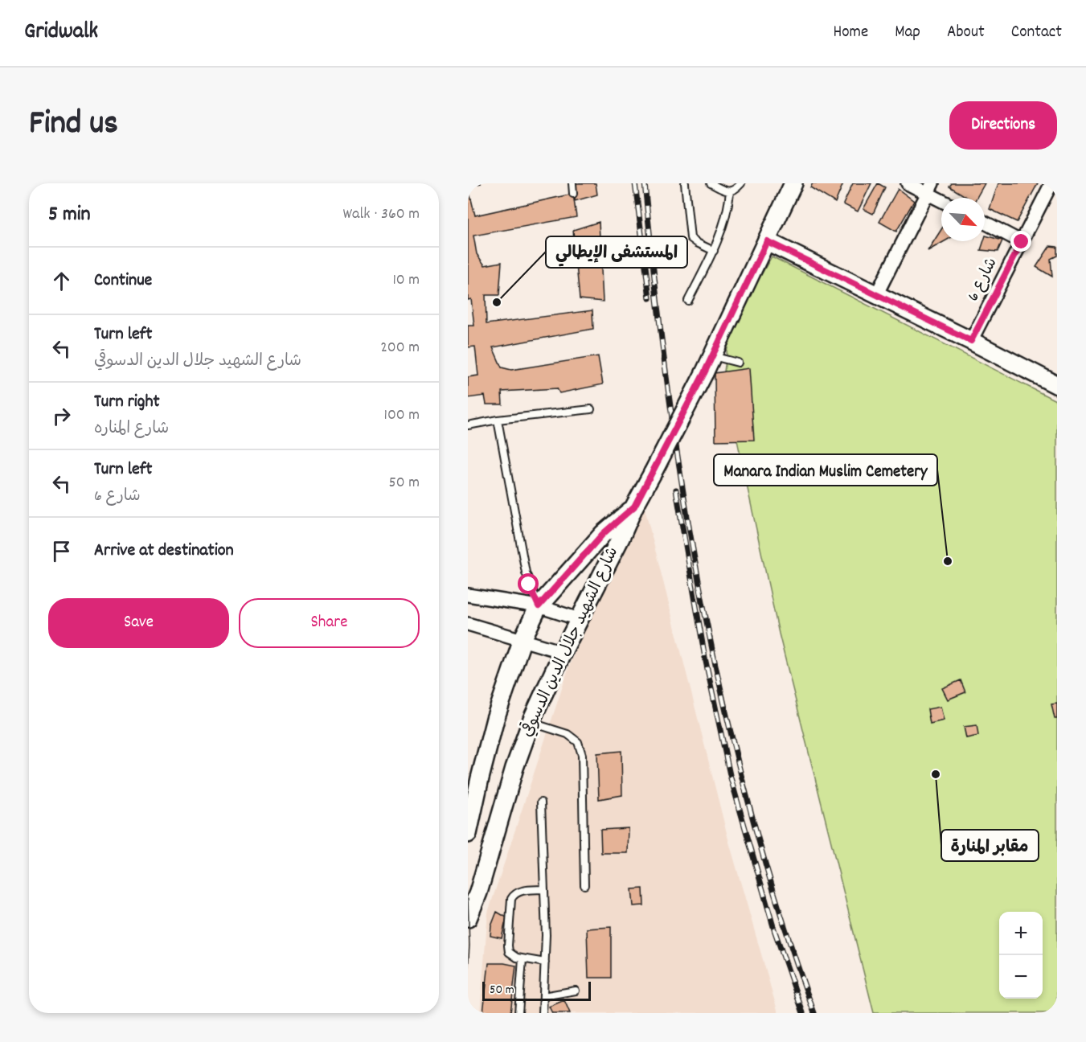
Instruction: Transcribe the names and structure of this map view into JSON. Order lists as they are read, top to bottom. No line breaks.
{"streets":{"main road":["شارع الشهيد جلال الدين الدسوقي"],"street":["شارع 6"]},"places":["المستشفى الإيطالي","Manara Indian Muslim Cemetery","مقابر المنارة"],"scale_bar":"50 m","north":"bottom right","page":{"header":"Gridwalk","nav":["Home","Map","About","Contact"],"title":"Find us","buttons":["Directions",["Save","Share"]],"heading":["5 min","Walk · 360 m"],"list":[["Continue","10 m"],["Turn left","شارع الشهيد جلال الدين الدسوقي","200 m"],["Turn right","شارع المناره","100 m"],["Turn left","شارع 6","50 m"],"Arrive at destination"],"map_buttons":["+","−"],"scale":"50 m"}}
